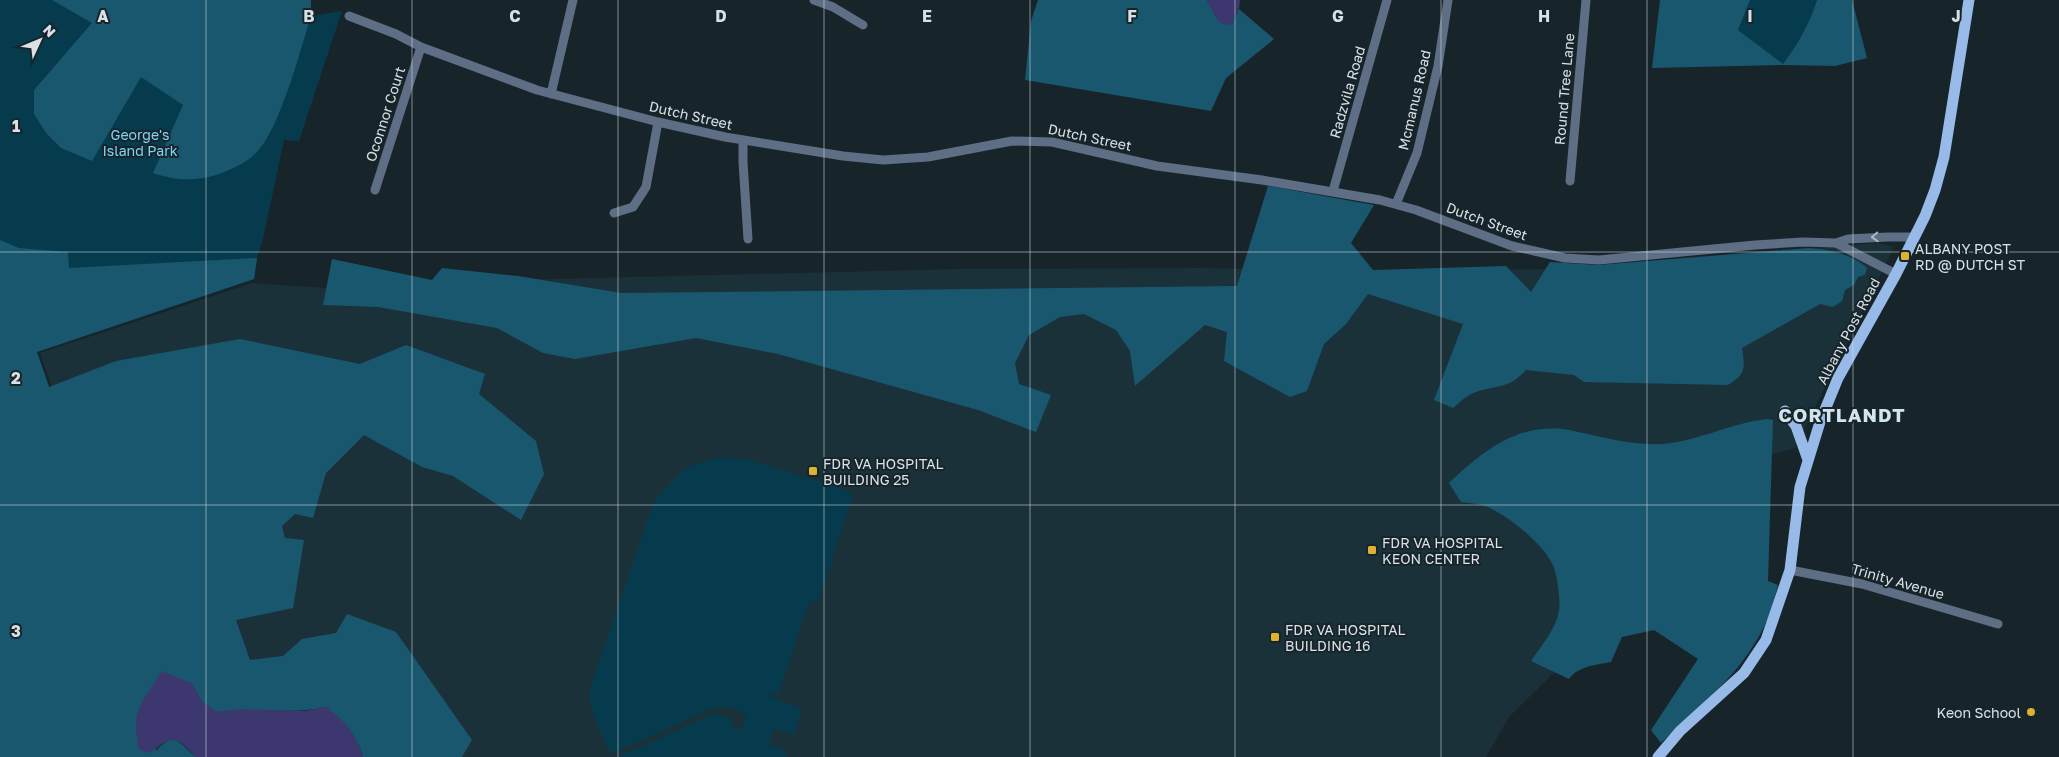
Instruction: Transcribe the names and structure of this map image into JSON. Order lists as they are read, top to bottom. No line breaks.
{"streets":{"main road":["Albany Post Road"],"street":["Round Tree Lane","Radzvila Road","Mcmanus Road","Oconnor Court","Dutch Street","Trinity Avenue"]},"crossings":[["Radzvila Road","Dutch Street"],["Mcmanus Road","Dutch Street"],["Oconnor Court","Dutch Street"],["Albany Post Road","Trinity Avenue"]],"districts":["CORTLANDT"],"parks":["George's Island Park"],"places":{"transit":["ALBANY POST RD @ DUTCH ST","FDR VA HOSPITAL BUILDING 25","FDR VA HOSPITAL KEON CENTER","FDR VA HOSPITAL BUILDING 16"],"other":["Keon School"]},"north":"top right","grid":{"columns":["A","B","C","D","E","F","G","H","I","J"],"rows":["1","2","3"]}}
